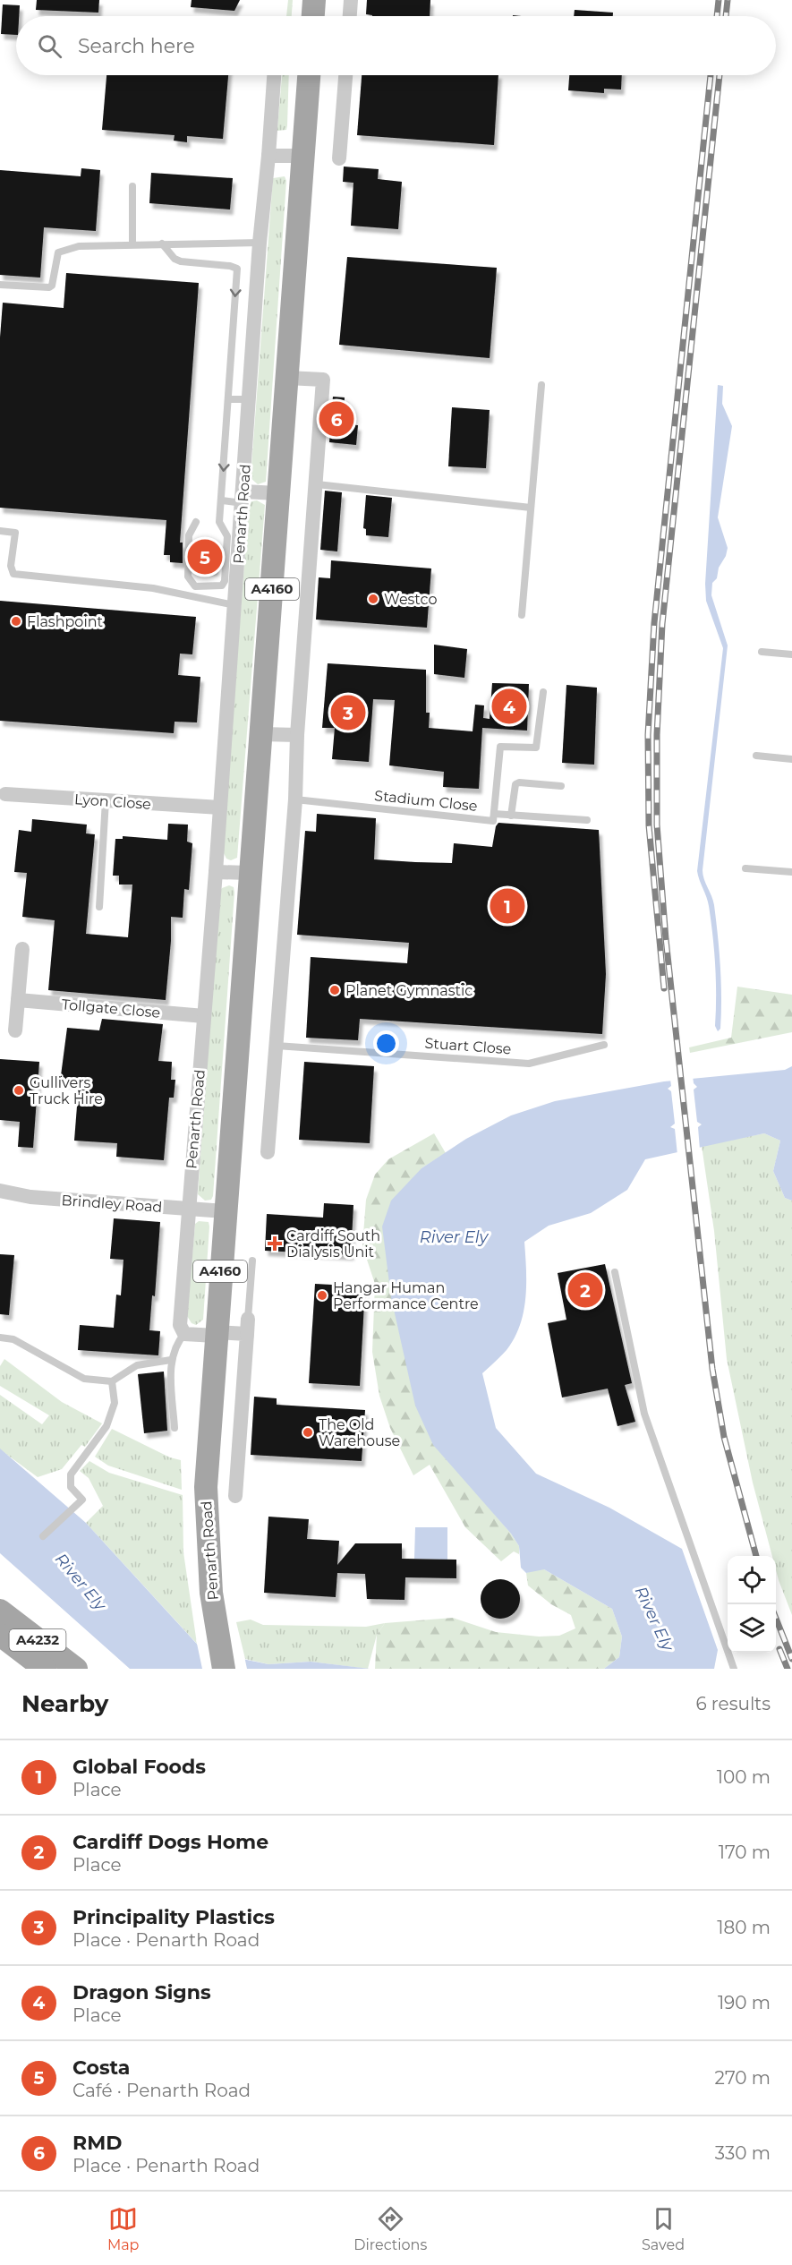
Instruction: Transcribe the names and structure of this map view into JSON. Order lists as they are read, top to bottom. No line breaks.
{"streets":{"main road":["Penarth Road","A4160","A4232"],"street":["Lyon Close","Tollgate Close","Brindley Road"],"lane":["Stadium Close","Stuart Close"]},"crossings":[["Penarth Road","Lyon Close"],["Penarth Road","Tollgate Close"],["Penarth Road","Brindley Road"]],"water":["River Ely"],"places":{"other":["Westco","Flashpoint","Planet Gymnastic","Gullivers Truck Hire","Hangar Human Performance Centre","The Old Warehouse"],"health":["Cardiff South Dialysis Unit"]},"page":{"search":"Search here","pins":["6","5","4","3","1","2"],"heading":["Nearby","6 results"],"list":[{"mark":"1","name":"Global Foods","note":"Place","value":"100 m"},{"mark":"2","name":"Cardiff Dogs Home","note":"Place","value":"170 m"},{"mark":"3","name":"Principality Plastics","note":"Place · Penarth Road","value":"180 m"},{"mark":"4","name":"Dragon Signs","note":"Place","value":"190 m"},{"mark":"5","name":"Costa","note":"Café · Penarth Road","value":"270 m"},{"mark":"6","name":"RMD","note":"Place · Penarth Road","value":"330 m"}],"nav":["Map","Directions","Saved"]}}
